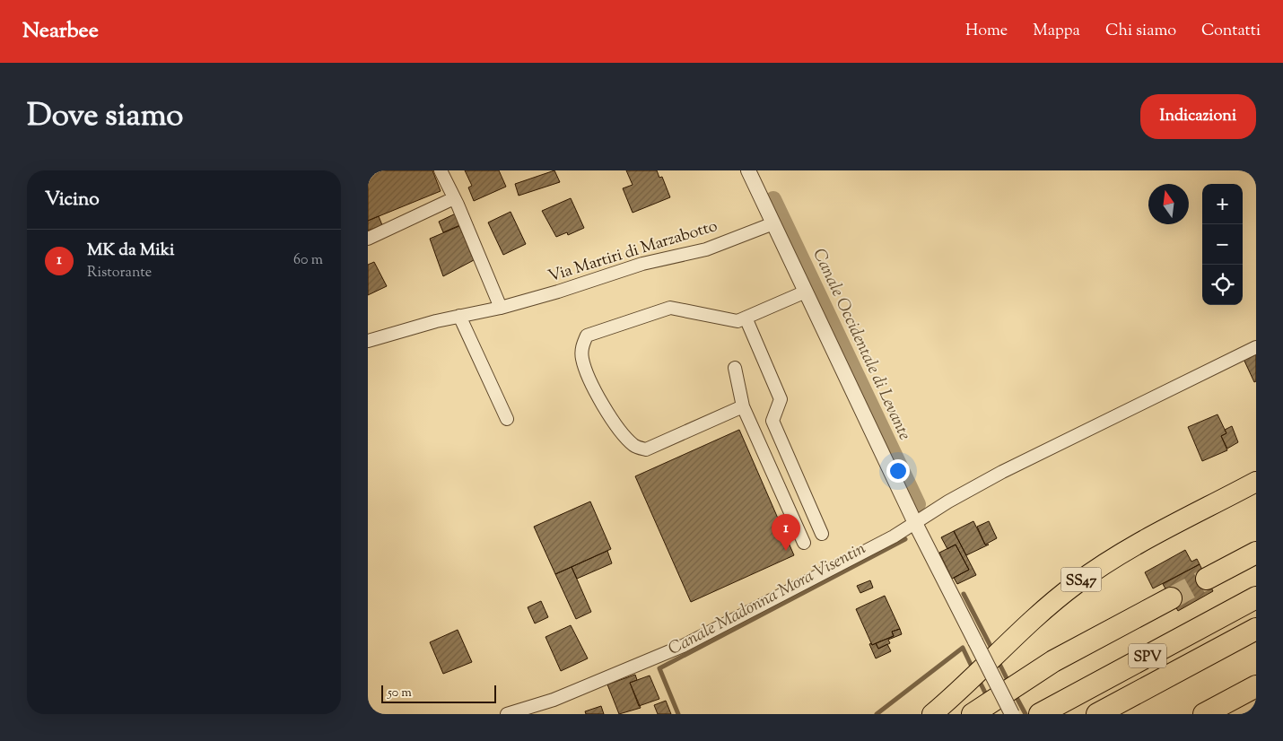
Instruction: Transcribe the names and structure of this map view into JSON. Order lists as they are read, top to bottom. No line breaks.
{"streets":{"highway":["SS47","SPV"],"street":["Via Martiri di Marzabotto"]},"water":["Canale Occidentale di Levante","Canale Madonna Mora Visentin"],"scale_bar":"50 m","north":"top","page":{"header":"Nearbee","nav":["Home","Mappa","Chi siamo","Contatti"],"title":"Dove siamo","buttons":"Indicazioni","heading":"Vicino","map_buttons":["+","−"],"list":[{"mark":"1","name":"MK da Miki","note":"Ristorante","value":"60 m"}],"pins":"1","scale":"50 m"}}
